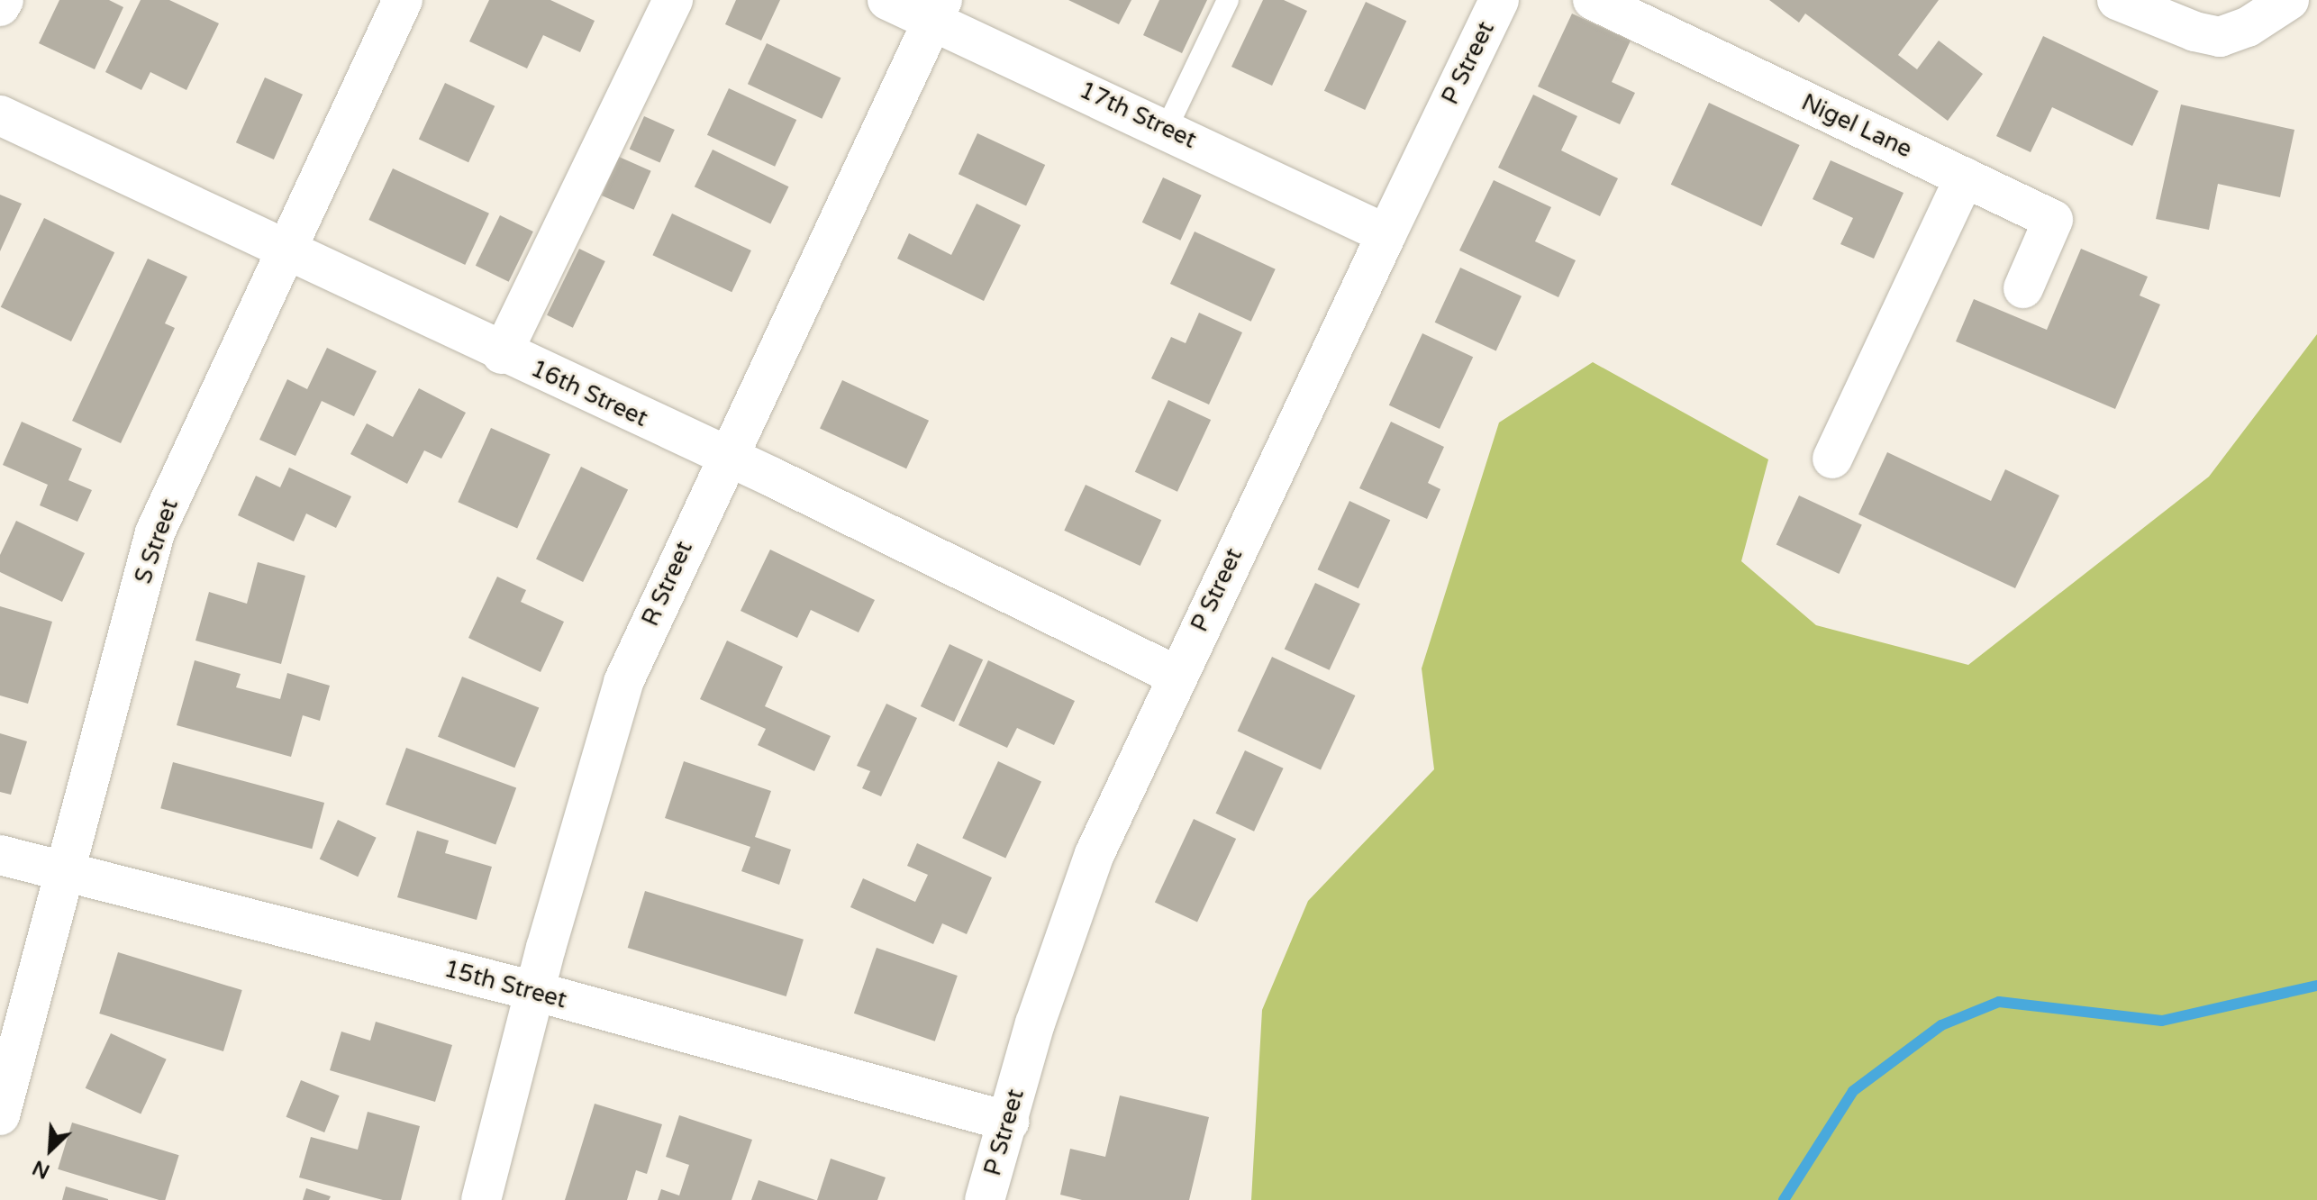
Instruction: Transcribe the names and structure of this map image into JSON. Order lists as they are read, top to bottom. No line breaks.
{"streets":{"street":["P Street","17th Street","Nigel Lane","16th Street","S Street","R Street","15th Street"]},"crossings":[["P Street","17th Street"],["P Street","16th Street"],["P Street","15th Street"],["17th Street","R Street"],["16th Street","S Street"],["16th Street","R Street"],["S Street","15th Street"],["R Street","15th Street"]],"north":"bottom left"}
